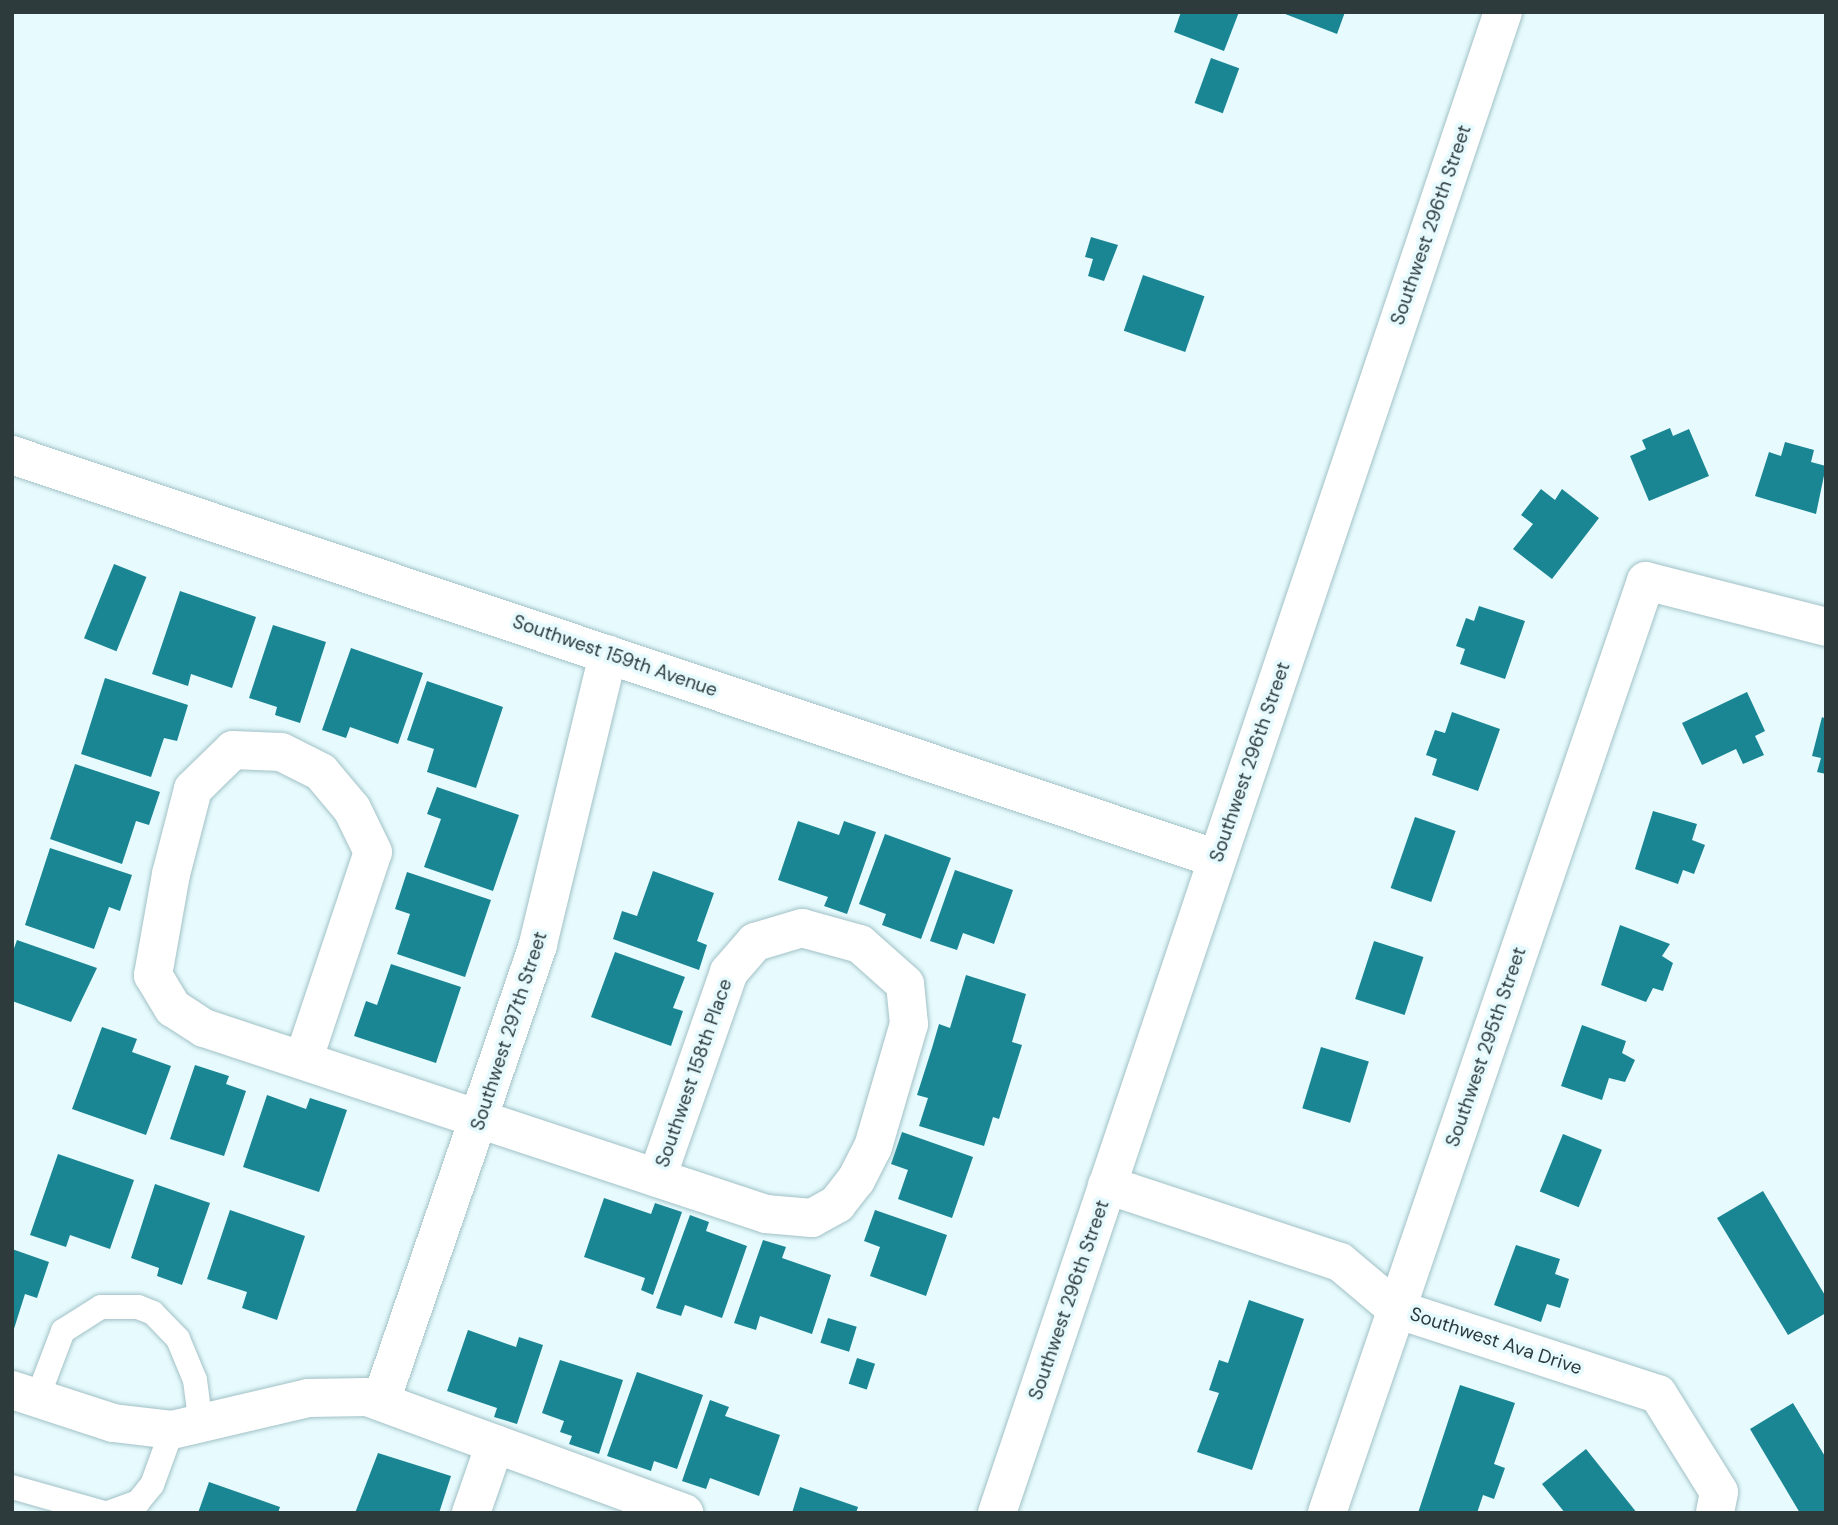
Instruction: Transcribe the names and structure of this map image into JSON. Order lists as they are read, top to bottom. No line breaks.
{"streets":{"street":["Southwest 296th Street","Southwest 159th Avenue","Southwest 297th Street","Southwest 295th Street","Southwest 158th Place","Southwest Ava Drive"]},"crossings":[["Southwest 296th Street","Southwest 159th Avenue"],["Southwest 296th Street","Southwest Ava Drive"],["Southwest 159th Avenue","Southwest 297th Street"],["Southwest 297th Street","Southwest 158th Place"],["Southwest 295th Street","Southwest Ava Drive"]]}
